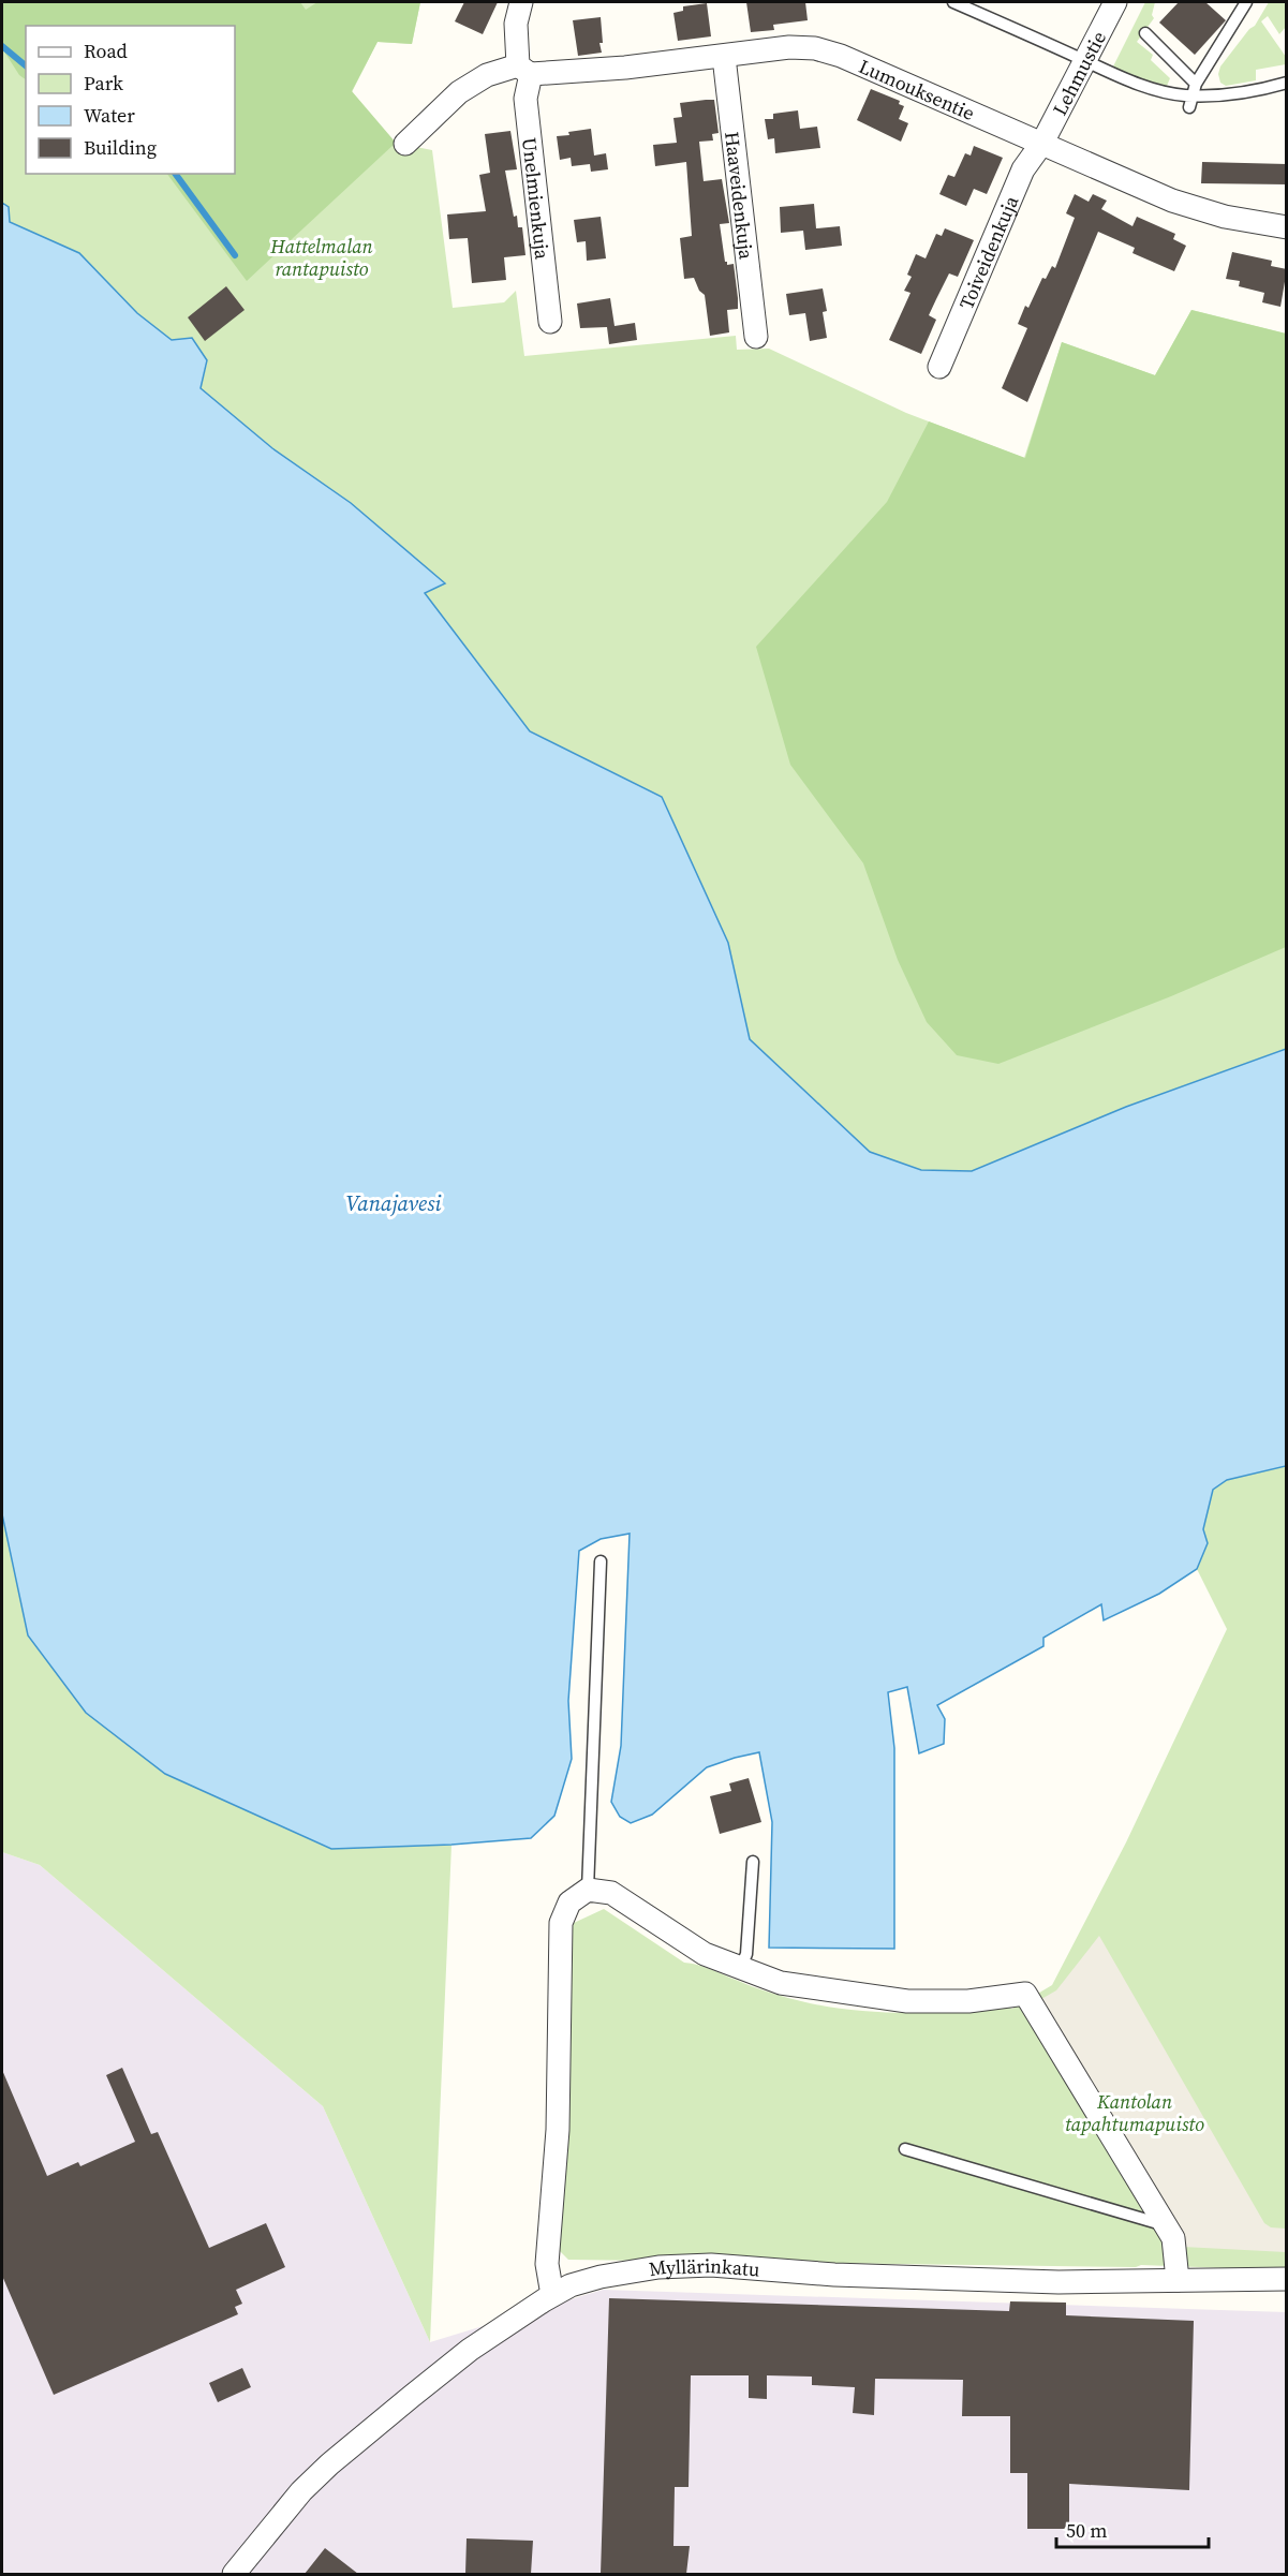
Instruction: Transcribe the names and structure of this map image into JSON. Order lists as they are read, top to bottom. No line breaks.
{"streets":{"street":["Lehmustie","Lumouksentie","Haaveidenkuja","Unelmienkuja","Toiveidenkuja","Myllärinkatu"]},"crossings":[["Lehmustie","Lumouksentie"],["Lehmustie","Toiveidenkuja"],["Lumouksentie","Haaveidenkuja"],["Lumouksentie","Unelmienkuja"],["Lumouksentie","Toiveidenkuja"]],"water":["Vanajavesi"],"parks":["Hattelmalan rantapuisto","Kantolan tapahtumapuisto"],"legend":["Road","Park","Water","Building"],"scale_bar":"50 m"}
